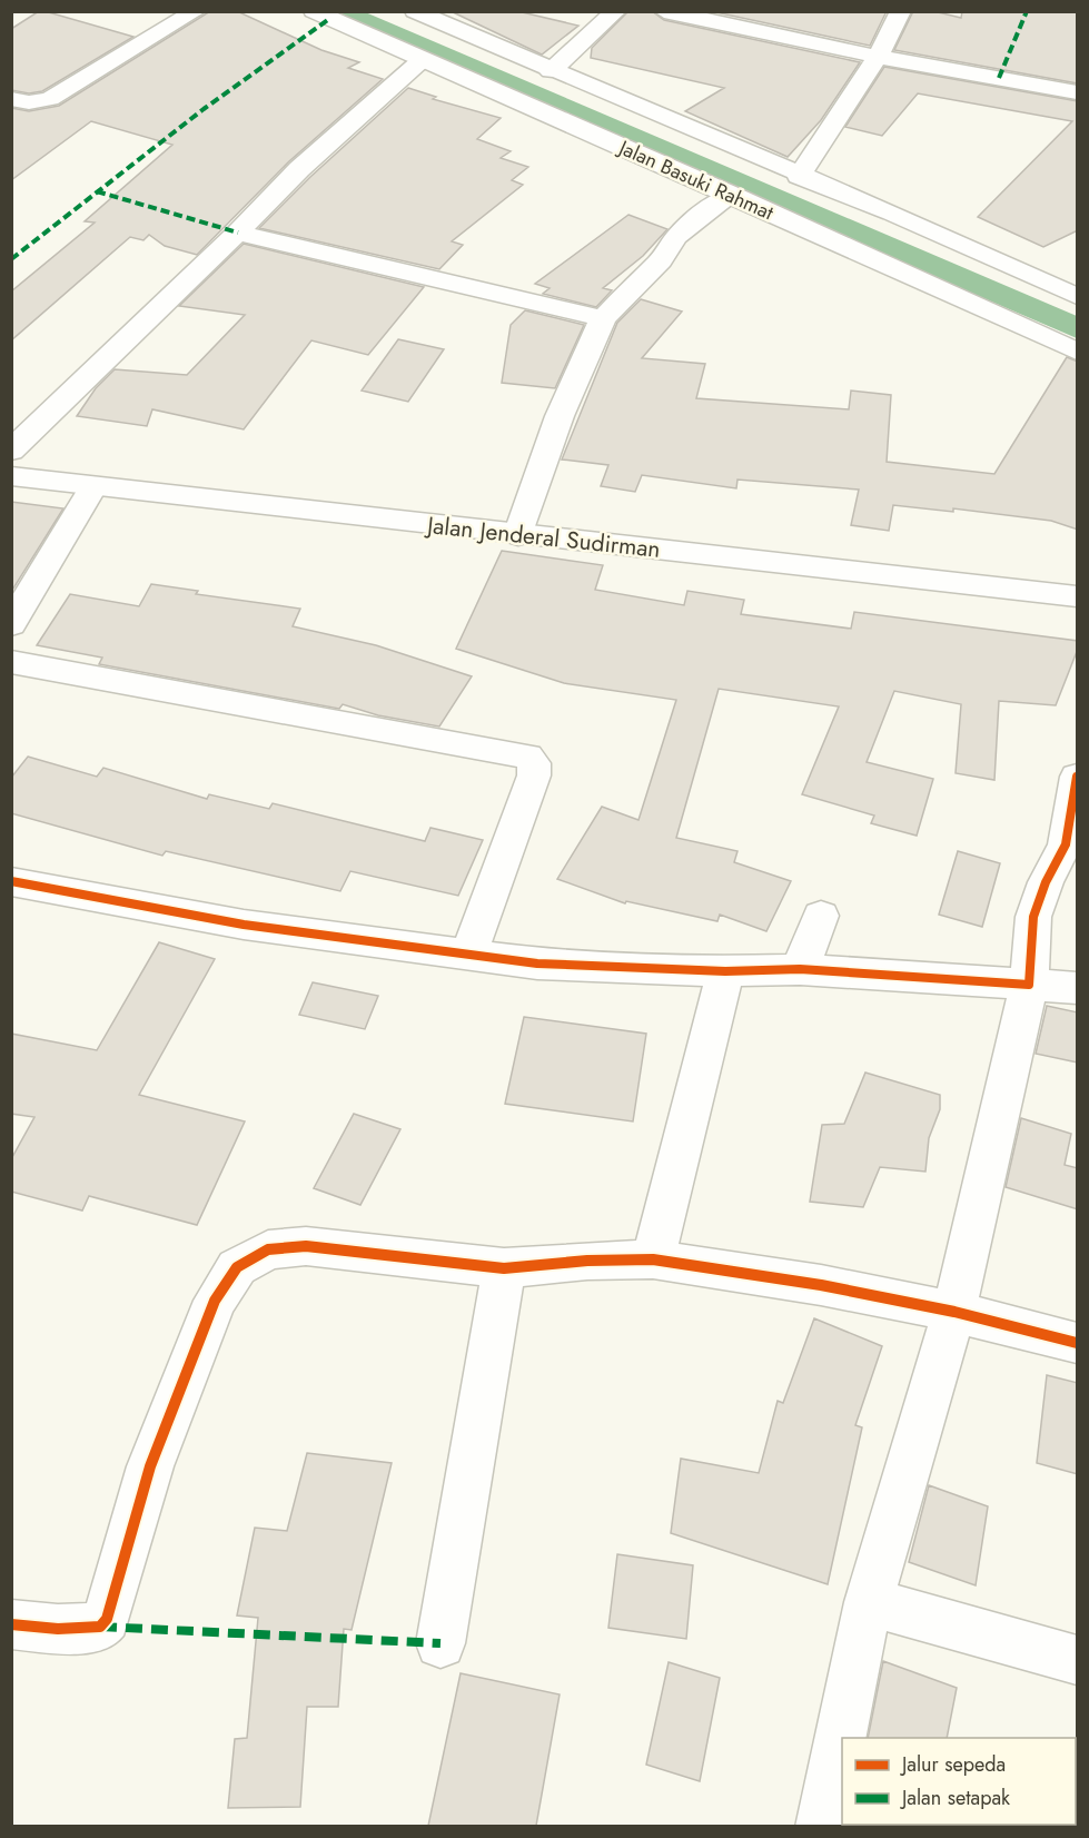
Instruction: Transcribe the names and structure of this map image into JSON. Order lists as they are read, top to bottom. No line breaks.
{"streets":{"main road":["Jalan Basuki Rahmat","Jalan Jenderal Sudirman"]},"legend":["Jalur sepeda","Jalan setapak"]}
